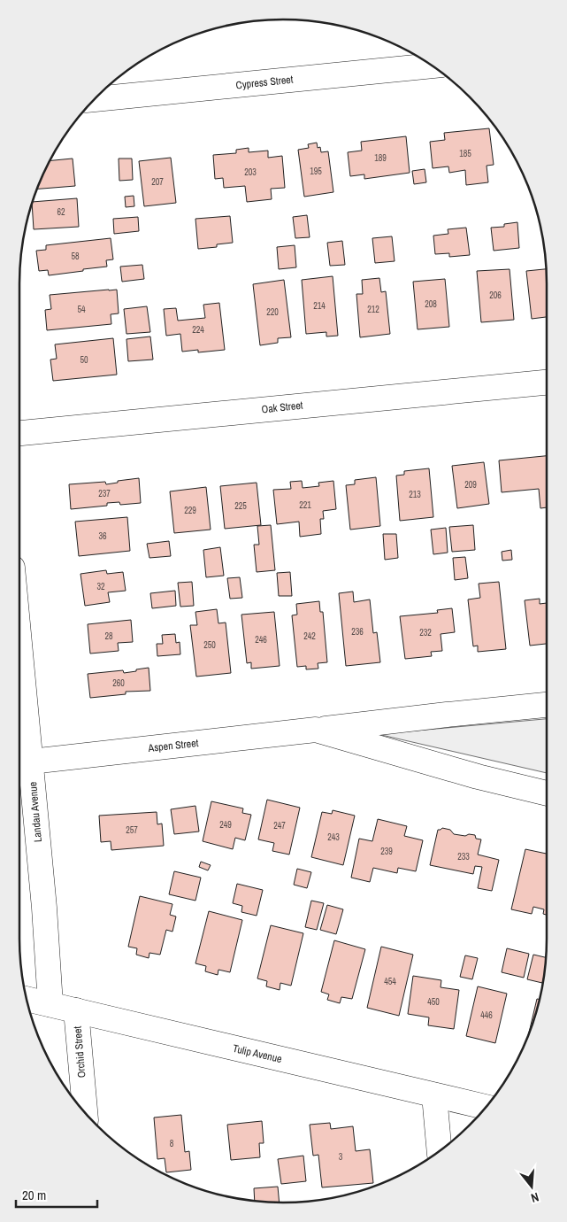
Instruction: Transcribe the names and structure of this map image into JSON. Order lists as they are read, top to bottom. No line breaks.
{"streets":{"street":["Cypress Street","Oak Street","Aspen Street","Landau Avenue","Orchid Street","Tulip Avenue"]},"crossings":[["Aspen Street","Landau Avenue"],["Landau Avenue","Tulip Avenue"],["Orchid Street","Tulip Avenue"]],"house_numbers":["185","189","195","203","207","62","58","206","208","214","54","212","220","224","50","209","237","213","221","225","229","36","32","236","232","28","242","246","250","260","249","247","257","243","239","233","454","450","446","8","3"],"scale_bar":"20 m","north":"bottom"}
